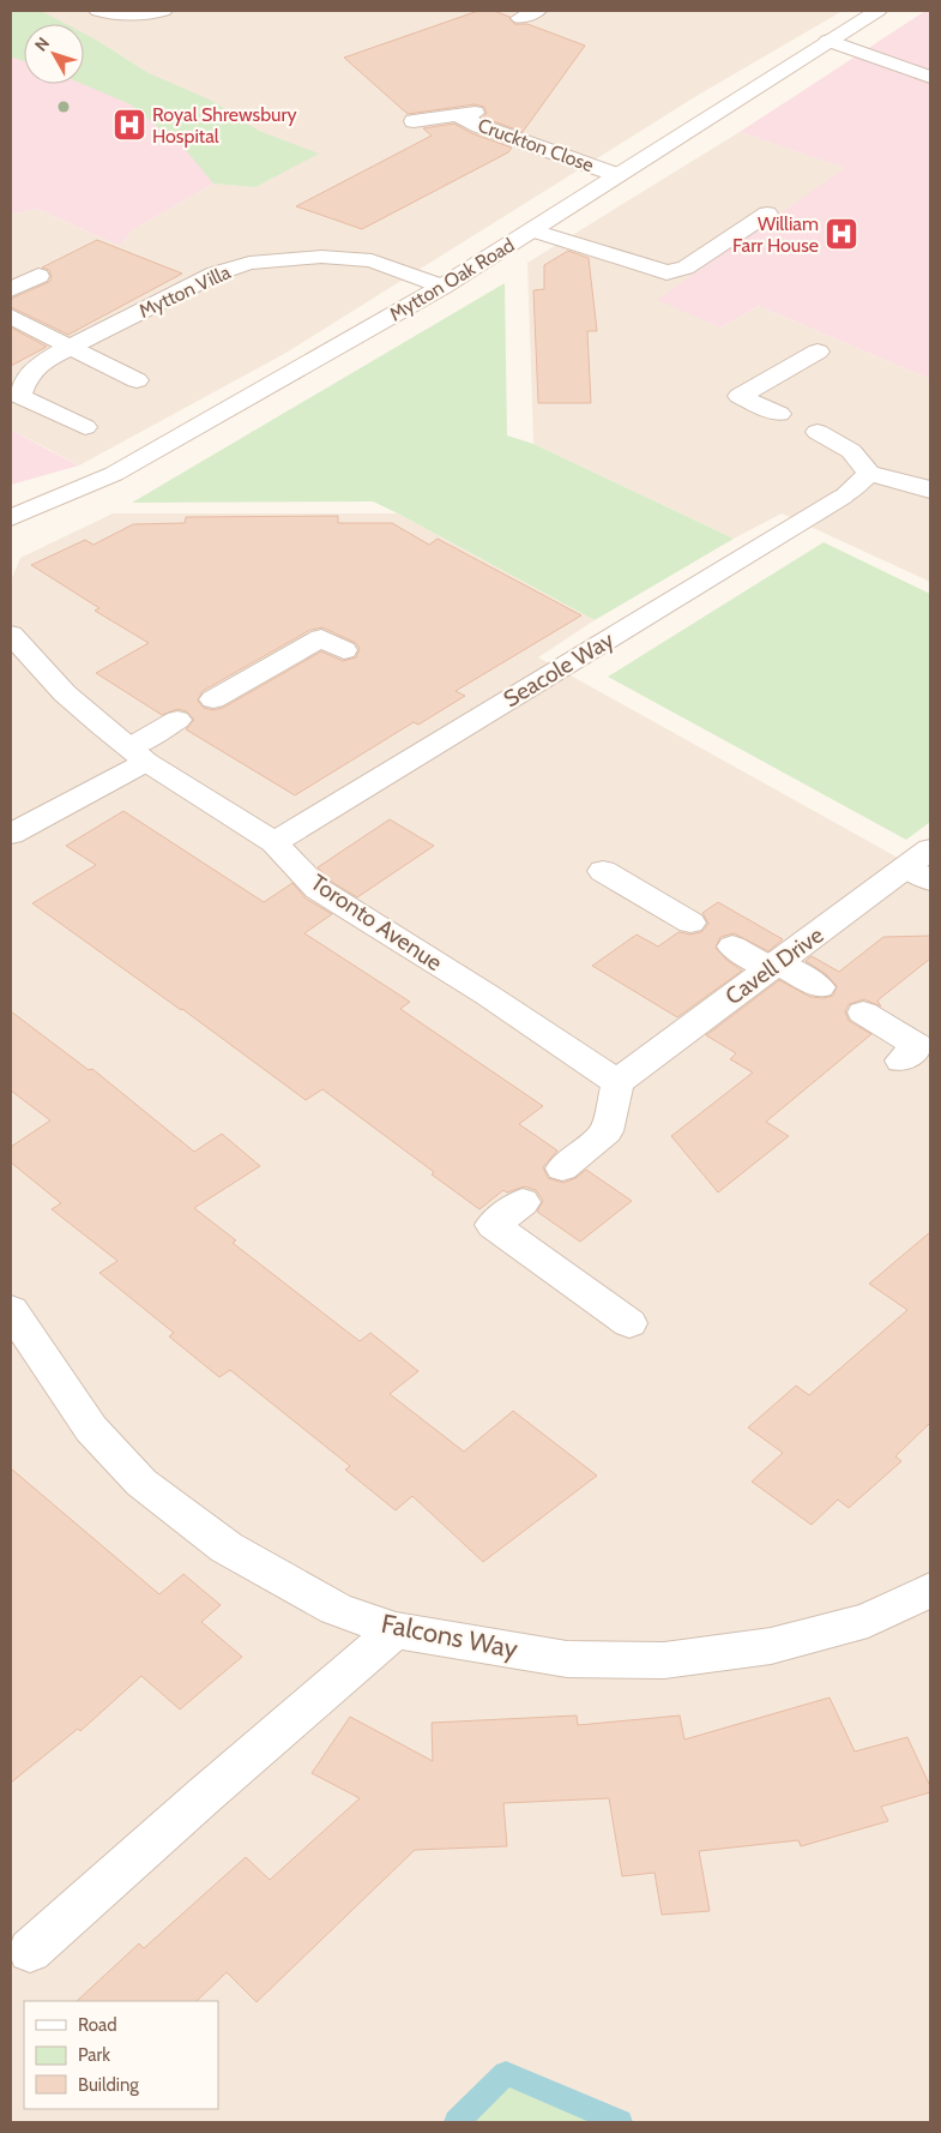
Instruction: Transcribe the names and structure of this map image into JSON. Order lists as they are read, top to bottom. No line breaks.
{"streets":{"street":["Cruckton Close","Mytton Oak Road","Mytton Villa","Seacole Way","Toronto Avenue","Cavell Drive","Falcons Way"]},"crossings":[["Cruckton Close","Mytton Oak Road"],["Mytton Oak Road","Mytton Villa"],["Seacole Way","Toronto Avenue"],["Toronto Avenue","Cavell Drive"]],"places":{"hospital":["Royal Shrewsbury Hospital","William Farr House"]},"legend":["Road","Park","Building"],"north":"top left"}
